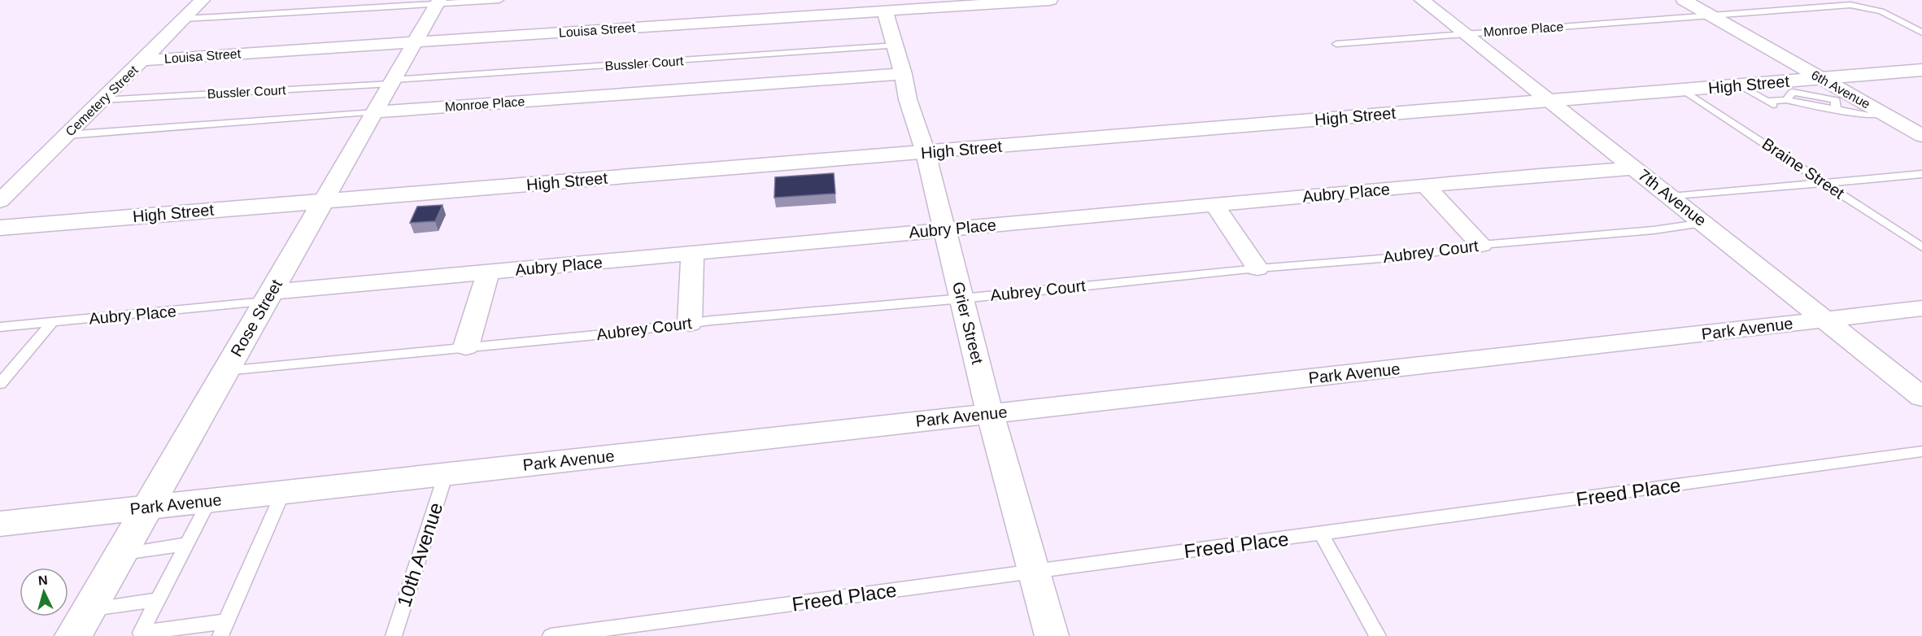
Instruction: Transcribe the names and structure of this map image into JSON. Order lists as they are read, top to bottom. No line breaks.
{"streets":{"main road":["High Street","Rose Street"],"street":["Monroe Place","Louisa Street","6th Avenue","Cemetery Street","Aubry Place","7th Avenue","Grier Street","Park Avenue"],"lane":["Bussler Court","Braine Street","Aubrey Court","Freed Place","10th Avenue"]},"crossings":[["Monroe Place","6th Avenue"],["Monroe Place","Cemetery Street"],["Monroe Place","7th Avenue"],["Monroe Place","Rose Street"],["Monroe Place","Grier Street"],["Louisa Street","Cemetery Street"],["Louisa Street","Rose Street"],["Louisa Street","Grier Street"],["Bussler Court","Cemetery Street"],["Bussler Court","Rose Street"],["Bussler Court","Grier Street"],["High Street","6th Avenue"],["High Street","Braine Street"],["High Street","7th Avenue"],["High Street","Rose Street"],["High Street","Grier Street"],["Aubry Place","7th Avenue"],["Aubry Place","Rose Street"],["Aubry Place","Grier Street"],["7th Avenue","Aubrey Court"],["7th Avenue","Park Avenue"],["Aubrey Court","Rose Street"],["Aubrey Court","Grier Street"],["Rose Street","Park Avenue"],["Grier Street","Park Avenue"],["Grier Street","Freed Place"],["Park Avenue","10th Avenue"]],"north":"top"}
